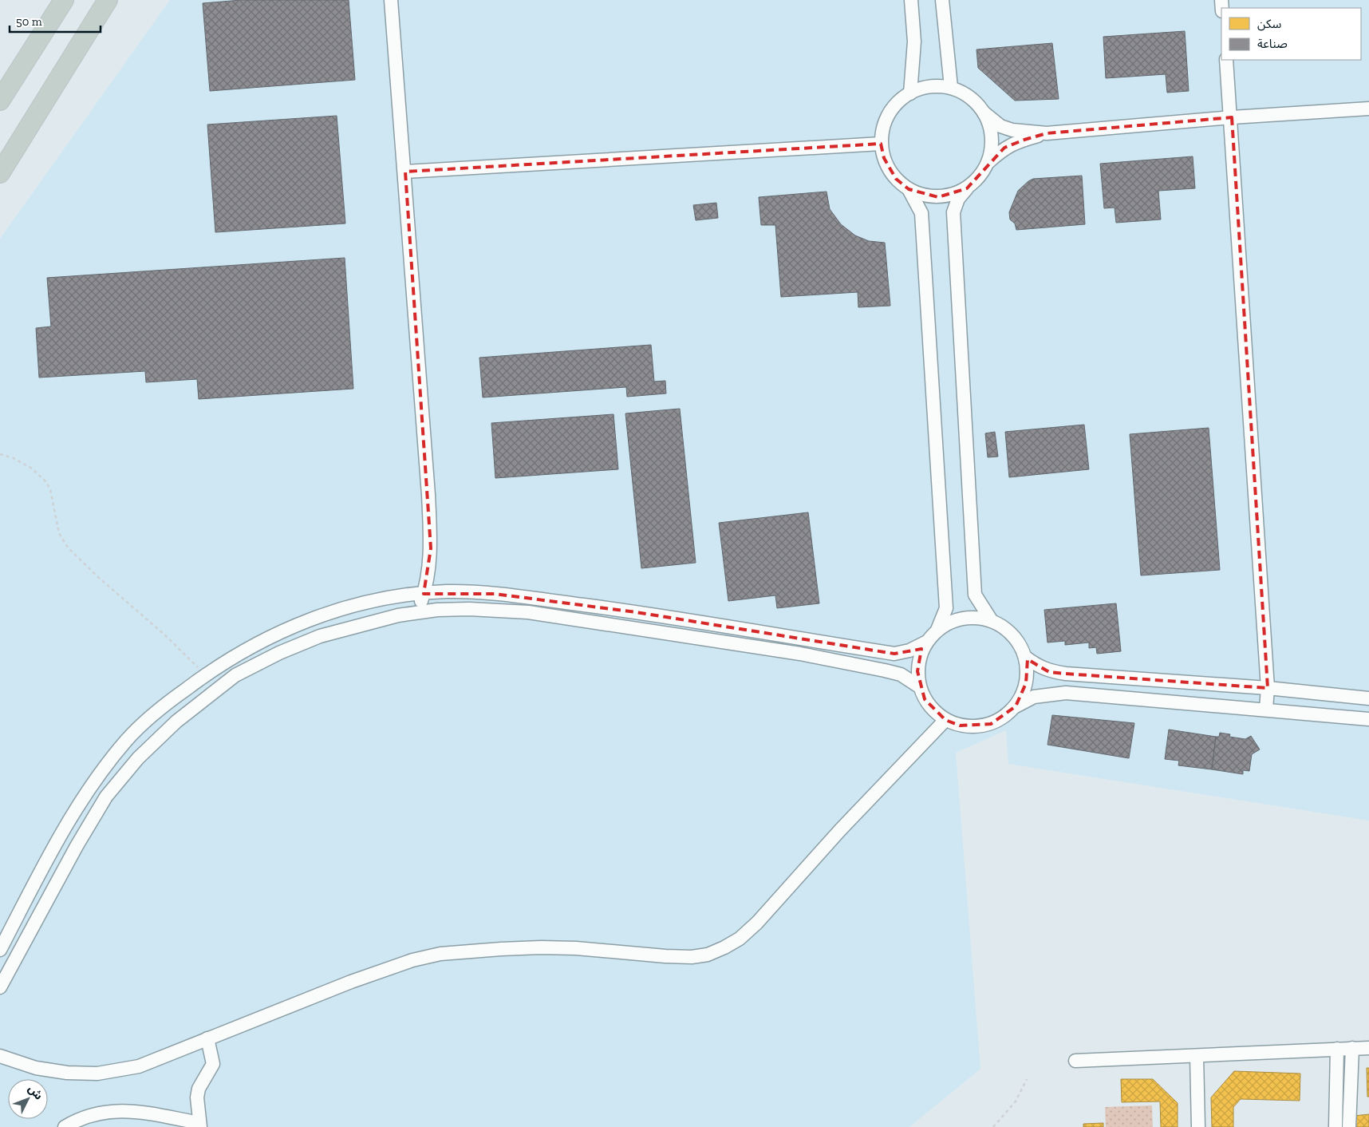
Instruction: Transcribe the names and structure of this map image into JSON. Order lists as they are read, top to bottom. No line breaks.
{"legend":["سكن","صناعة"],"scale_bar":"50 m","north":"top right"}
